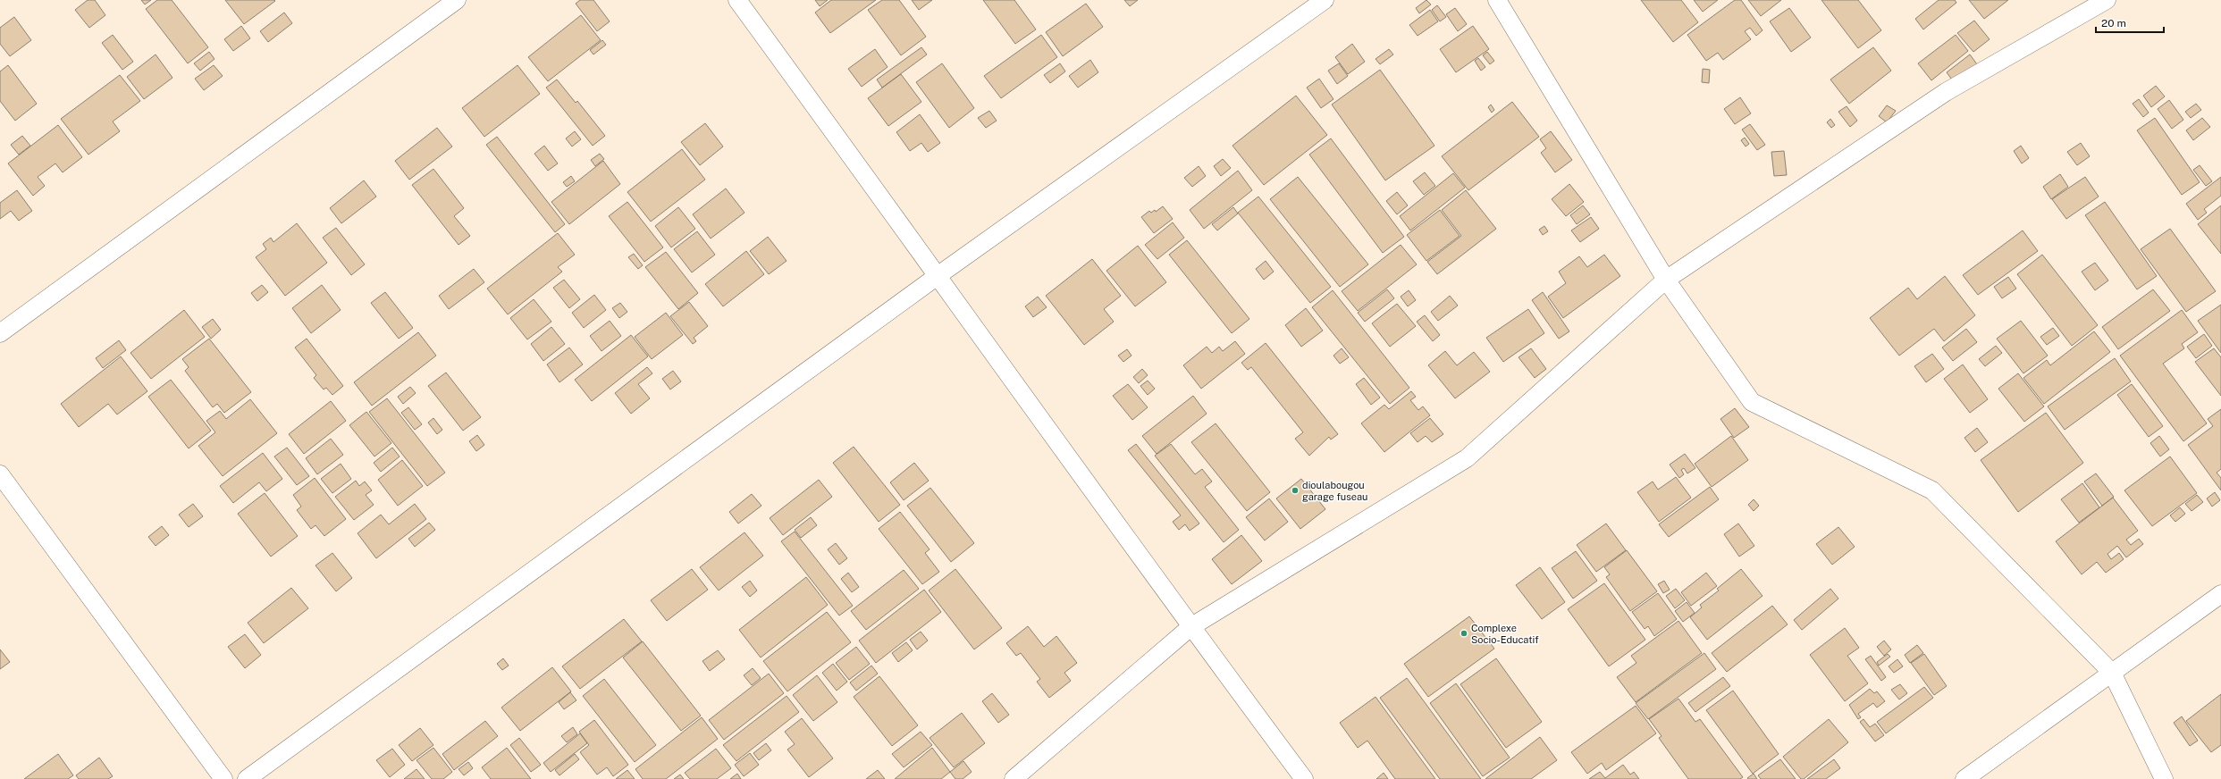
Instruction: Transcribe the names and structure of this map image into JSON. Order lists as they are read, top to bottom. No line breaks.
{"places":["dioulabougou garage fuseau","Complexe Socio-Educatif"],"scale_bar":"20 m"}
